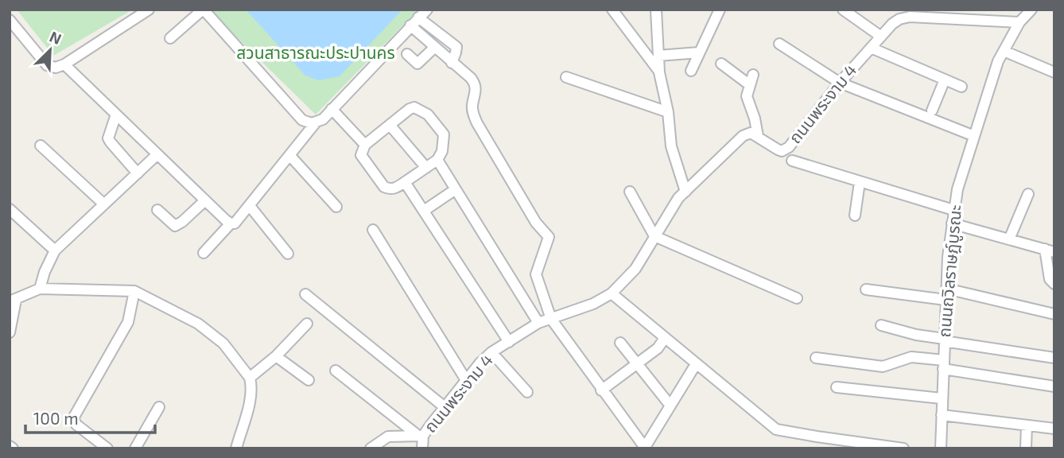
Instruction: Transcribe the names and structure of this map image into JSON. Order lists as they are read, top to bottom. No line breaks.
{"streets":{"street":["ถนนพระงาม 4","ถนนถวิลราษฎ์บูรณะ"]},"crossings":[["ถนนพระงาม 4","ถนนถวิลราษฎ์บูรณะ"]],"parks":["สวนสาธารณะประปานคร"],"scale_bar":"100 m","north":"top right"}
